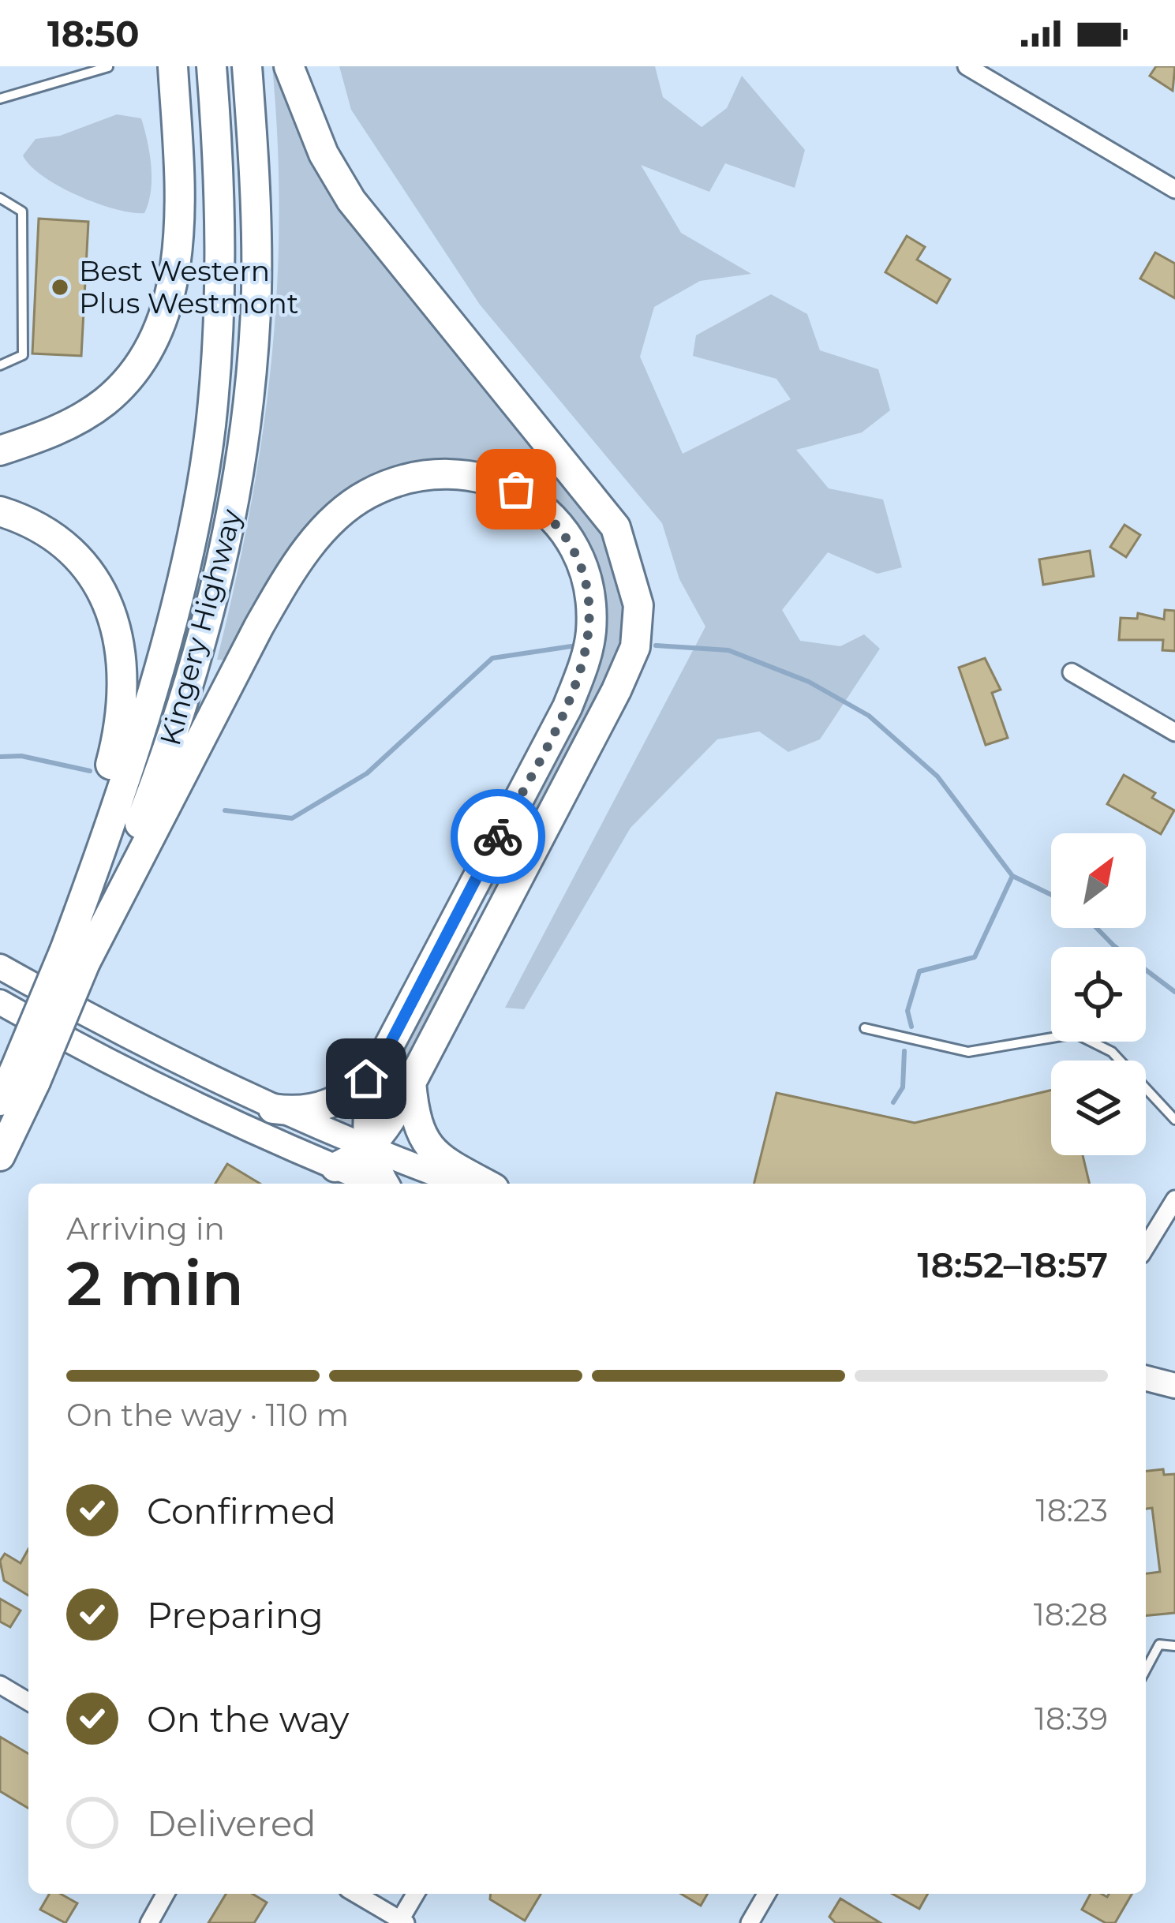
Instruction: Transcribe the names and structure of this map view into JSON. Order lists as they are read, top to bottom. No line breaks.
{"streets":{"highway":["Kingery Highway"]},"places":["Best Western Plus Westmont"],"north":"top right","page":{"status":"18:50","heading":["2 min","Arriving in","18:52–18:57"],"bar":"On the way · 110 m","list":[["Confirmed","18:23"],["Preparing","18:28"],["On the way","18:39"],"Delivered"]}}
